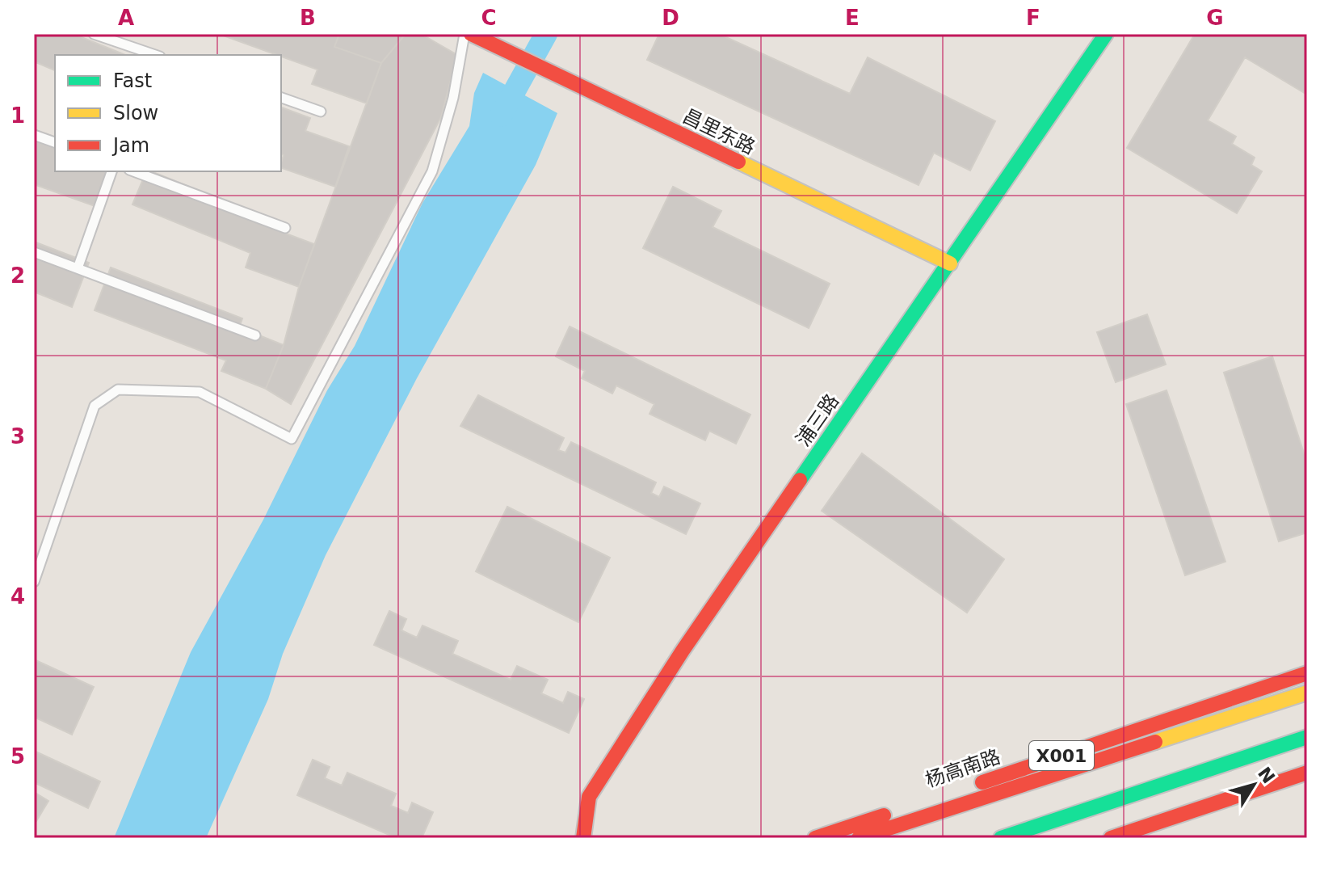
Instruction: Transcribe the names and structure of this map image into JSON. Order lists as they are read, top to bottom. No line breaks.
{"streets":{"main road":["昌里东路","浦三路","X001","杨高南路"]},"crossings":[["昌里东路","浦三路"]],"legend":["Fast","Slow","Jam"],"north":"top right","grid":{"columns":["A","B","C","D","E","F","G"],"rows":["1","2","3","4","5"]}}
